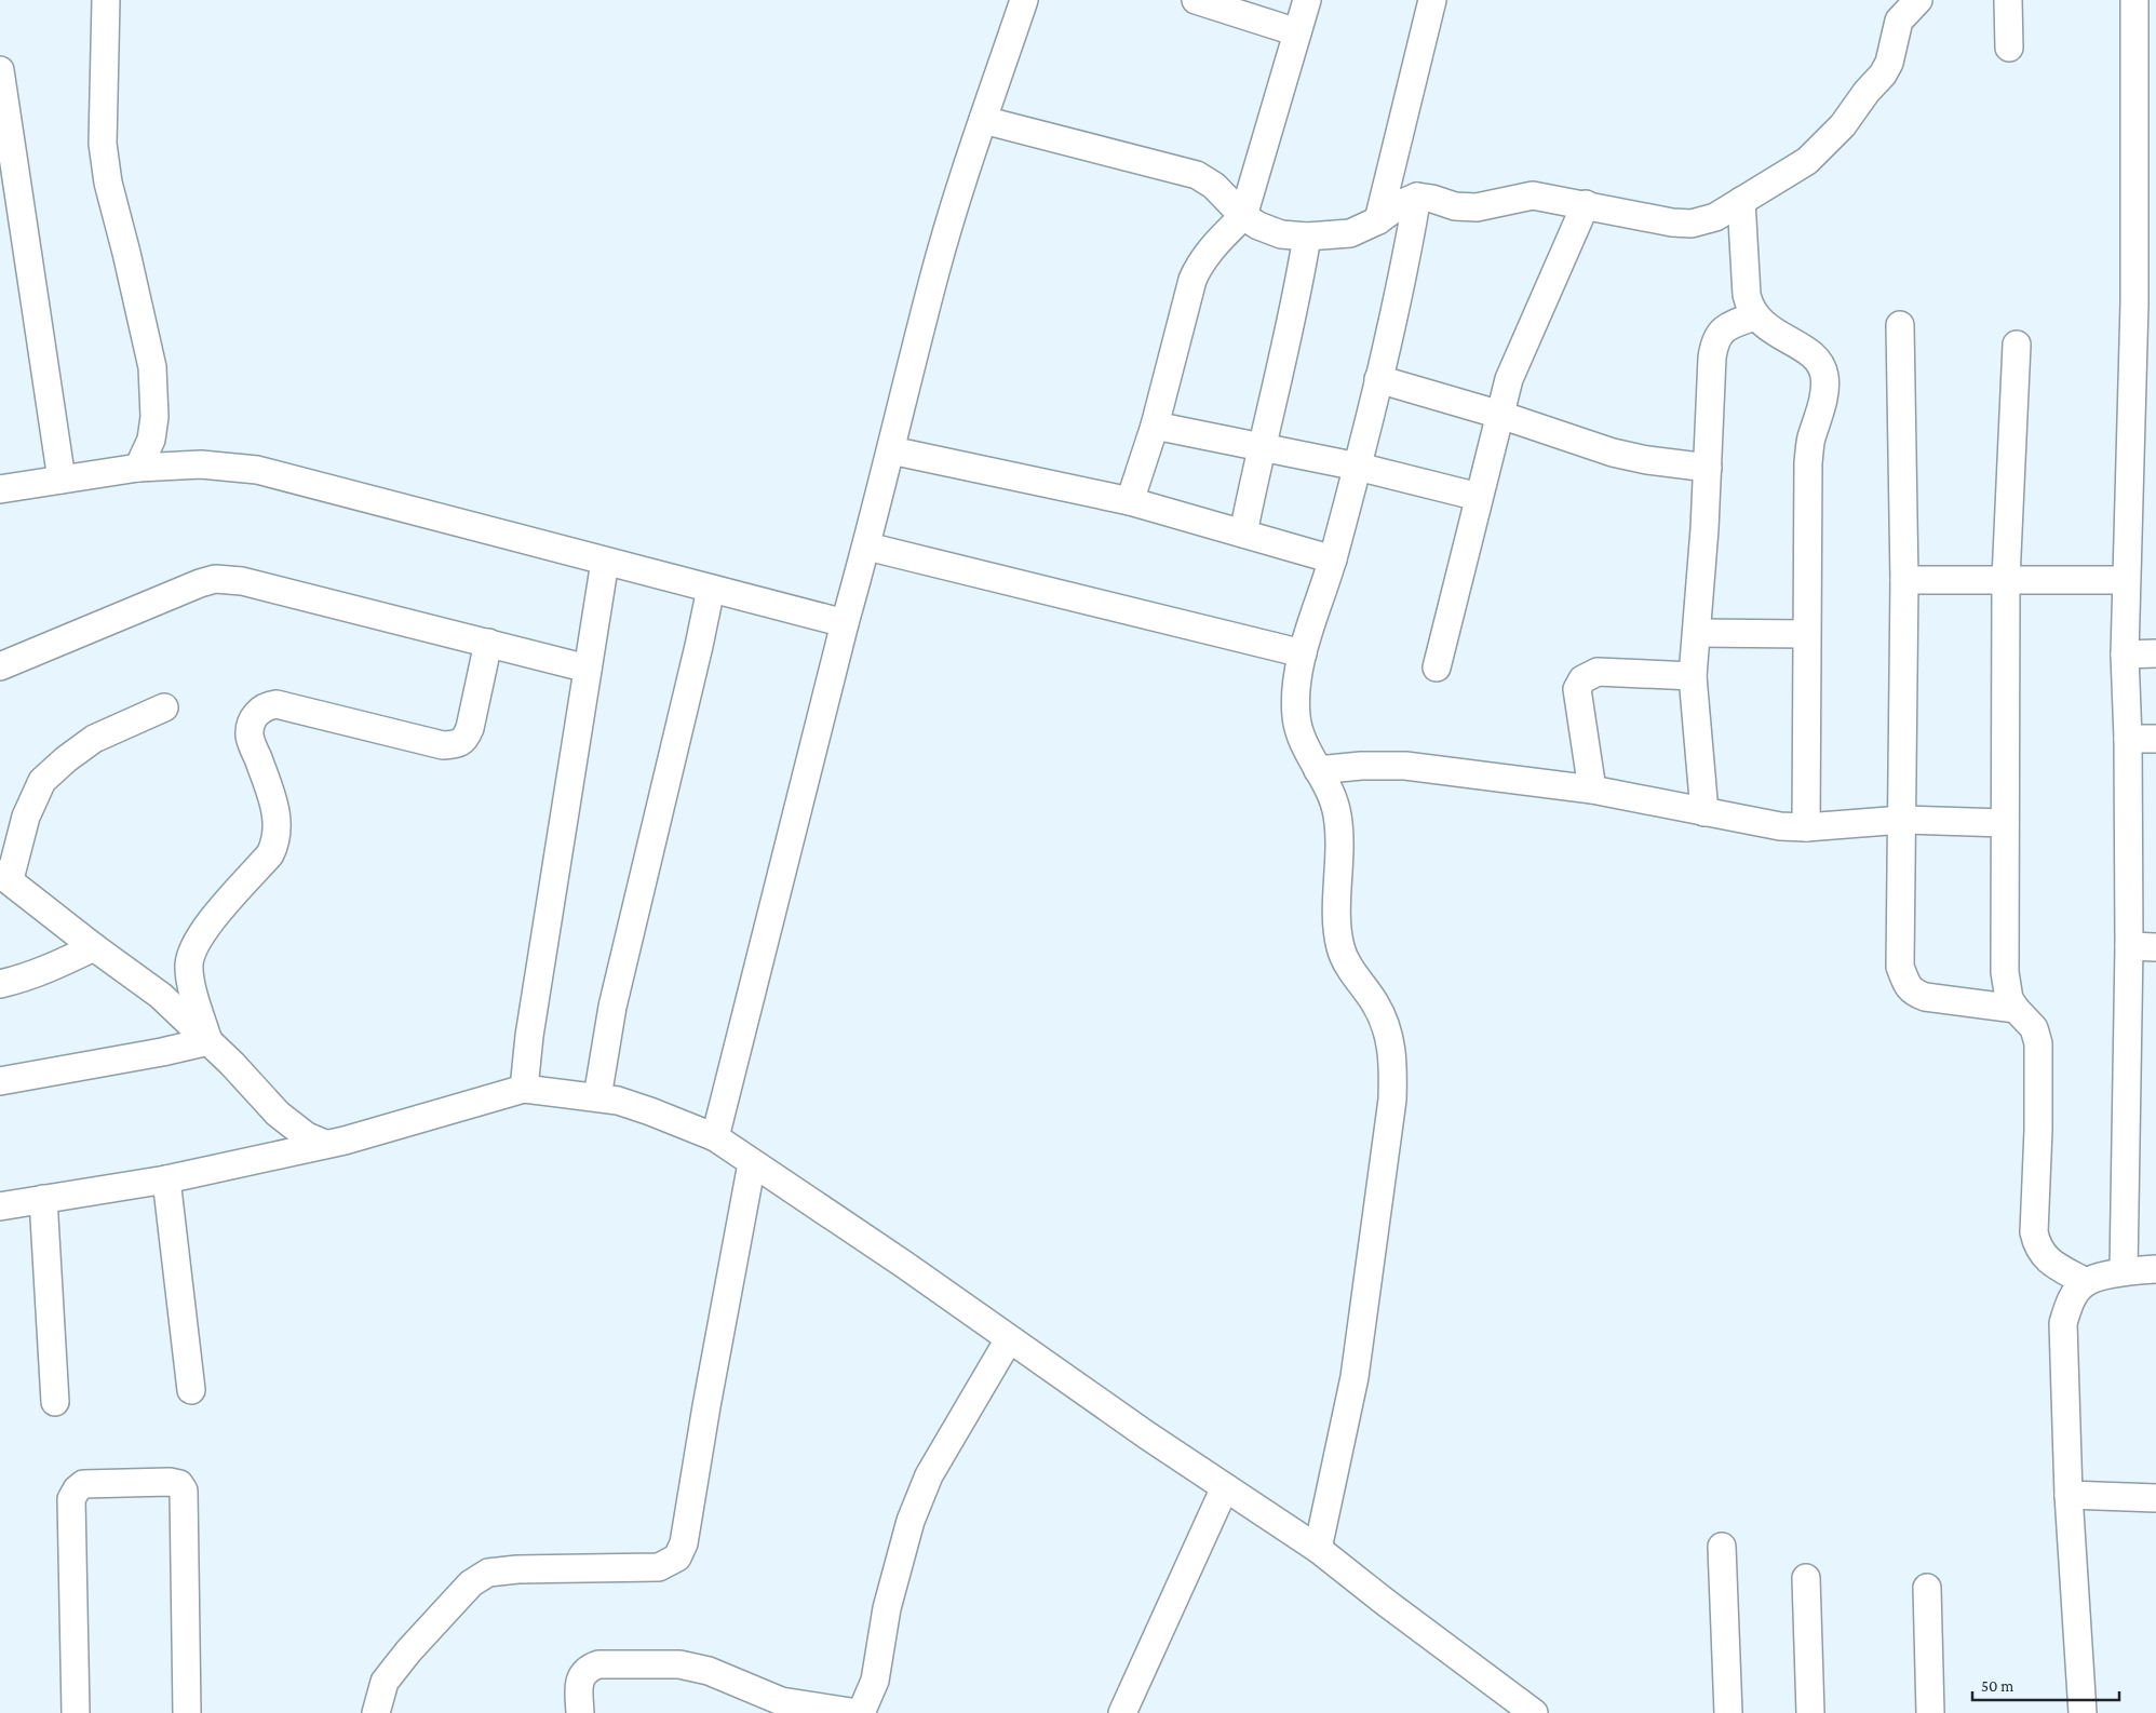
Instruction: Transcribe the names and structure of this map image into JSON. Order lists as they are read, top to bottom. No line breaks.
{"scale_bar":"50 m"}
